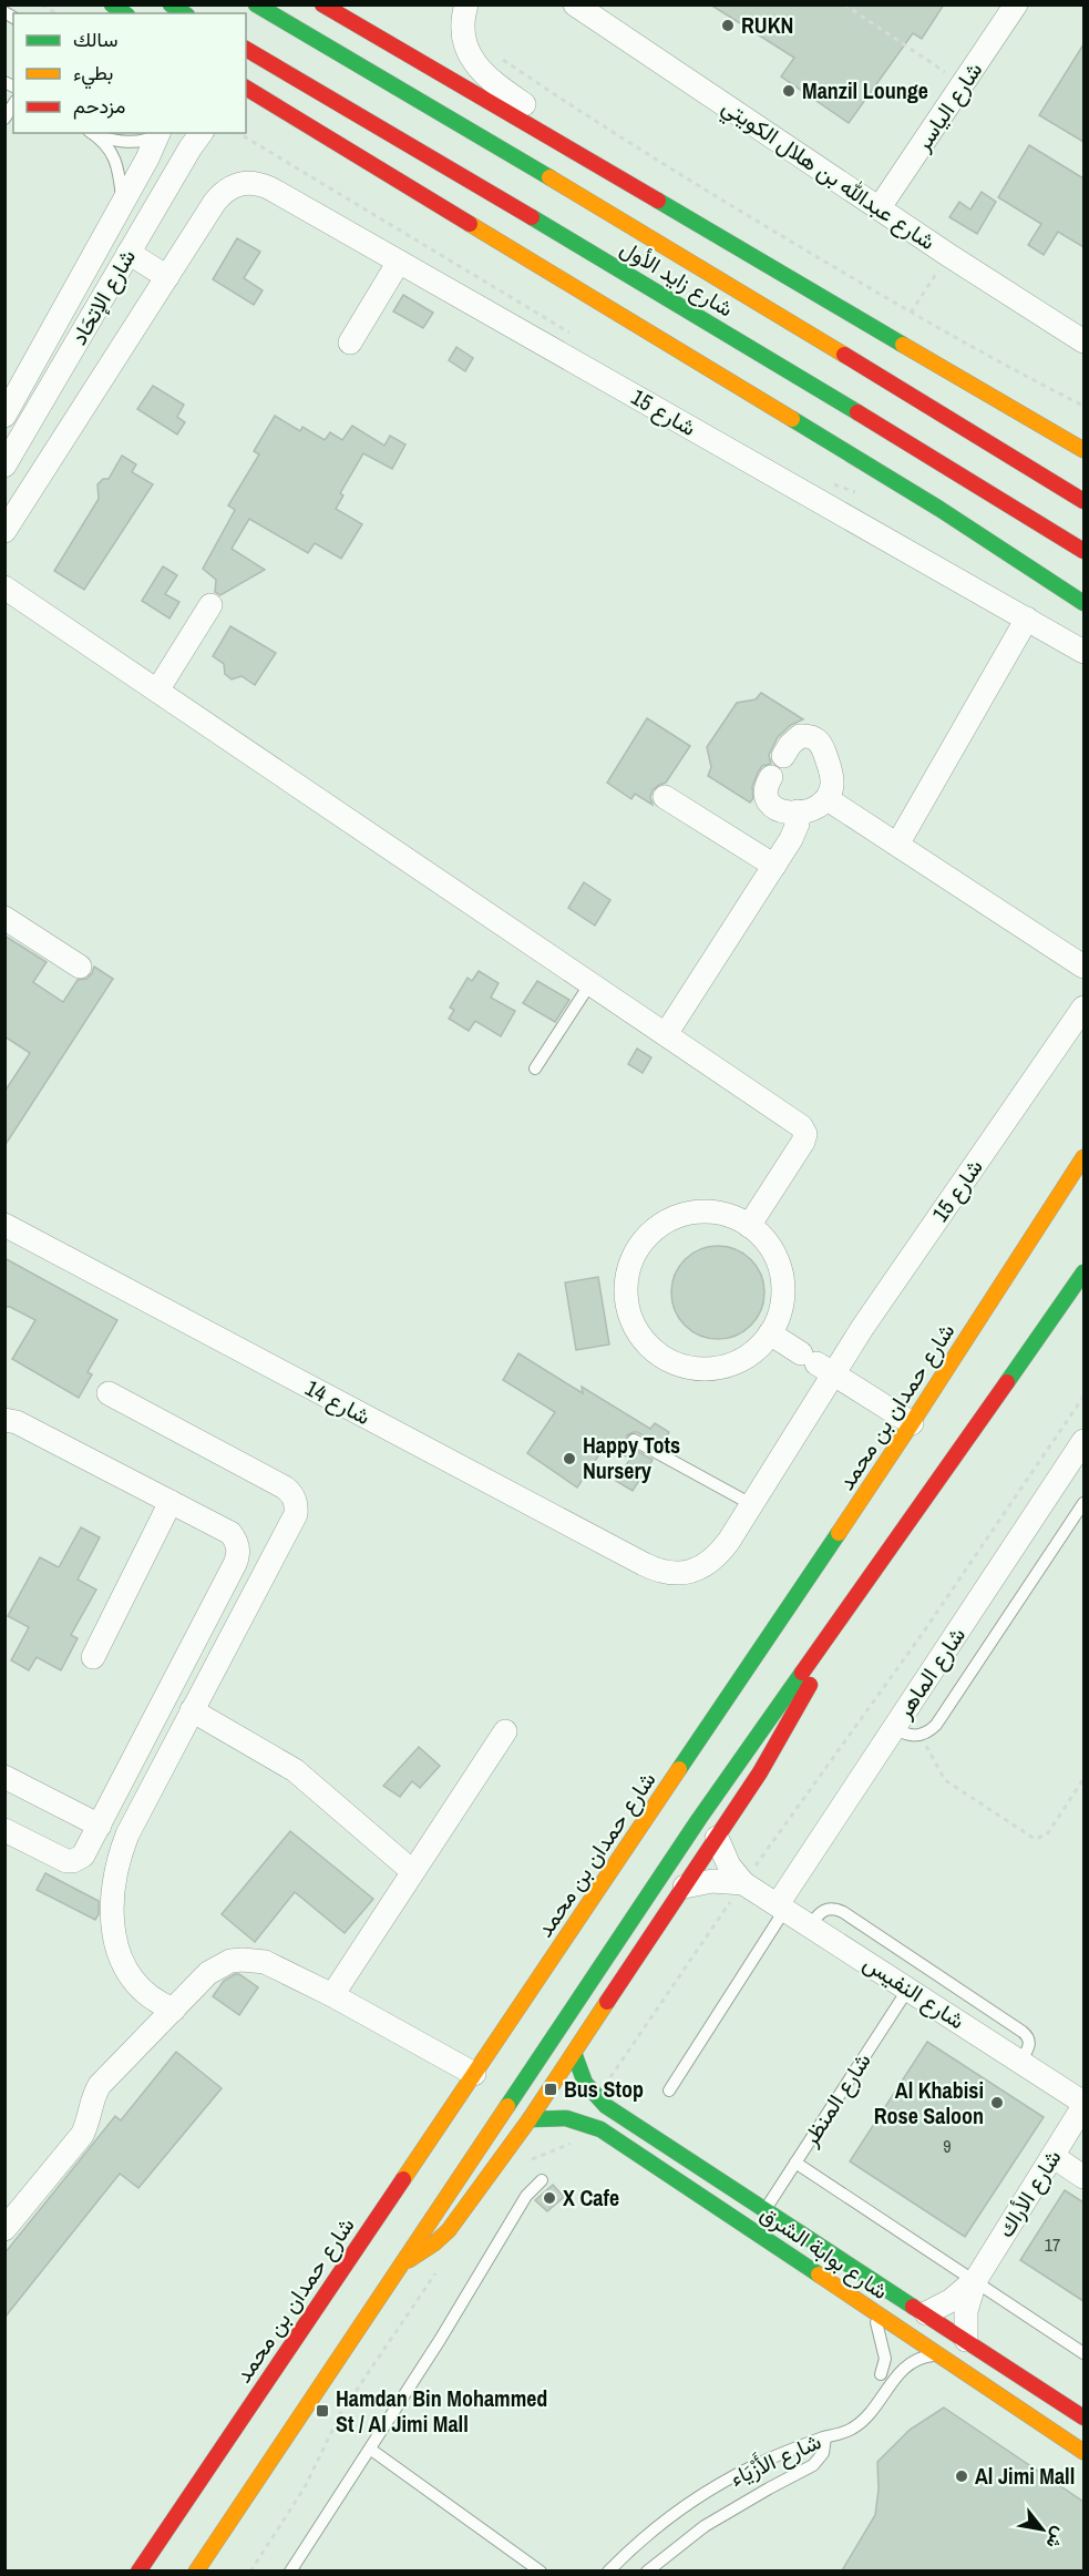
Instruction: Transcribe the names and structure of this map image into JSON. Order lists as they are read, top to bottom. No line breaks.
{"streets":{"main road":["شارع زايد الأول","شارع حمدان بن محمد","شارع بوابة الشرق"],"street":["شارع الياسر","شارع عبدالله بن هلال الكويتي","شارع الإتحَاد","شارع 15","شارع 14","شارع الماهر","شارع النفيس","شارع الأراك"],"lane":["شارع المنظر","شارع الأَزْيَاء"]},"crossings":[["شارع الياسر","شارع عبدالله بن هلال الكويتي"],["شارع 15","شارع 14"],["شارع الماهر","شارع النفيس"],["شارع النفيس","شارع المنظر"],["شارع النفيس","شارع الأراك"],["شارع المنظر","شارع بوابة الشرق"],["شارع الأراك","شارع بوابة الشرق"],["شارع بوابة الشرق","شارع الأَزْيَاء"]],"places":{"other":["RUKN","Manzil Lounge","Happy Tots Nursery","Al Khabisi Rose Saloon","X Cafe","Al Jimi Mall"],"transit":["Bus Stop","Hamdan Bin Mohammed St / Al Jimi Mall"]},"house_numbers":["9","17"],"legend":["سالك","بطيء","مزدحم"],"north":"bottom right"}
